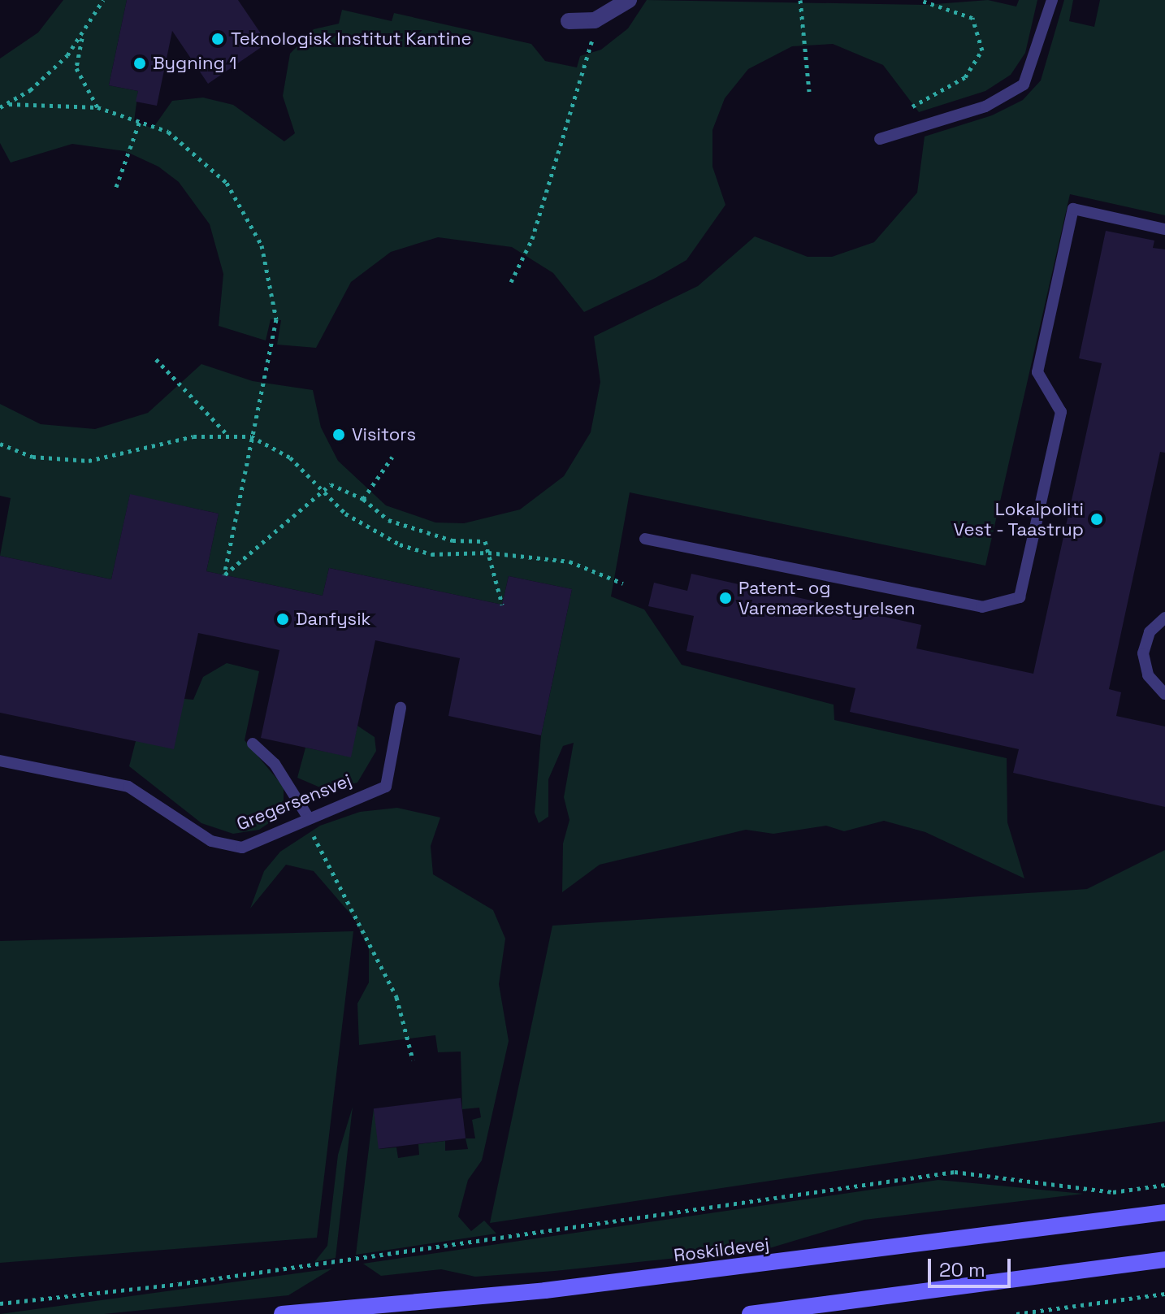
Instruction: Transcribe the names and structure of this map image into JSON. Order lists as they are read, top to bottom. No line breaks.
{"streets":{"main road":["Roskildevej"],"lane":["Gregersensvej"]},"places":["Teknologisk Institut Kantine","Bygning 1","Visitors","Lokalpoliti Vest - Taastrup","Patent- og Varemærkestyrelsen","Danfysik"],"scale_bar":"20 m"}
